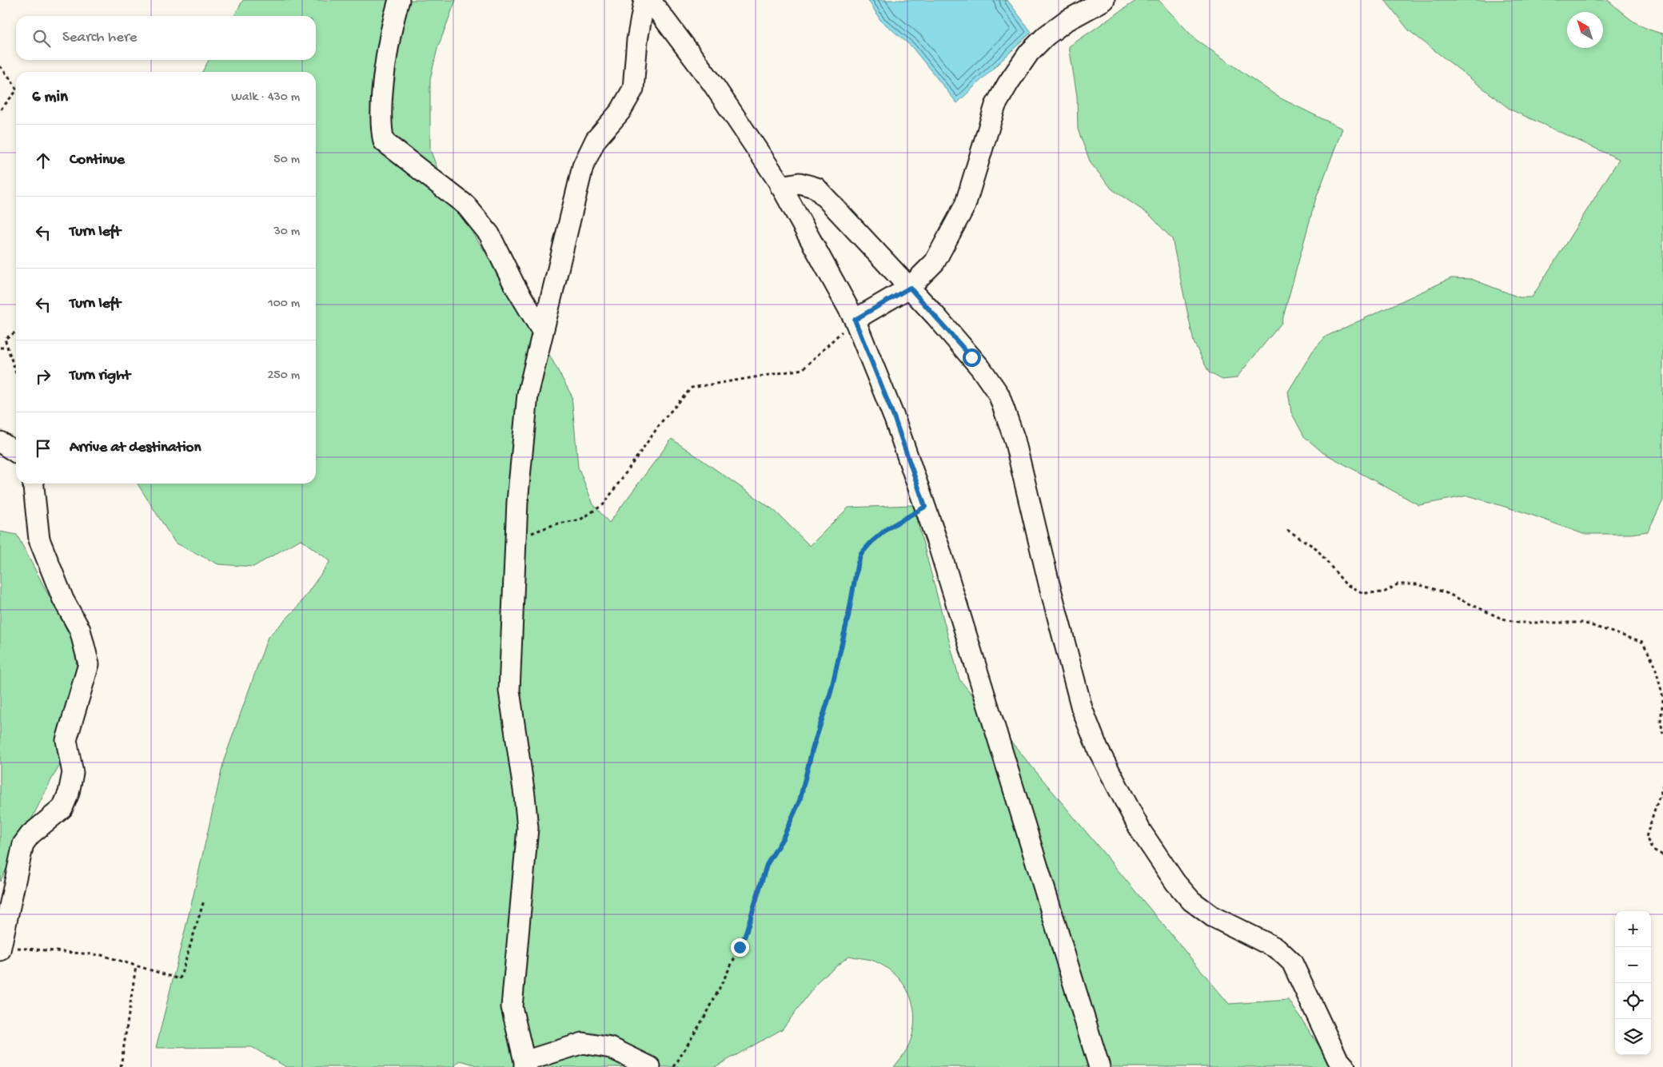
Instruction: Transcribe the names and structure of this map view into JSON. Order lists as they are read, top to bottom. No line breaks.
{"north":"top left","page":{"search":"Search here","heading":["6 min","Walk · 430 m"],"list":[["Continue","50 m"],["Turn left","30 m"],["Turn left","100 m"],["Turn right","250 m"],"Arrive at destination"],"map_buttons":["+","−"]}}
